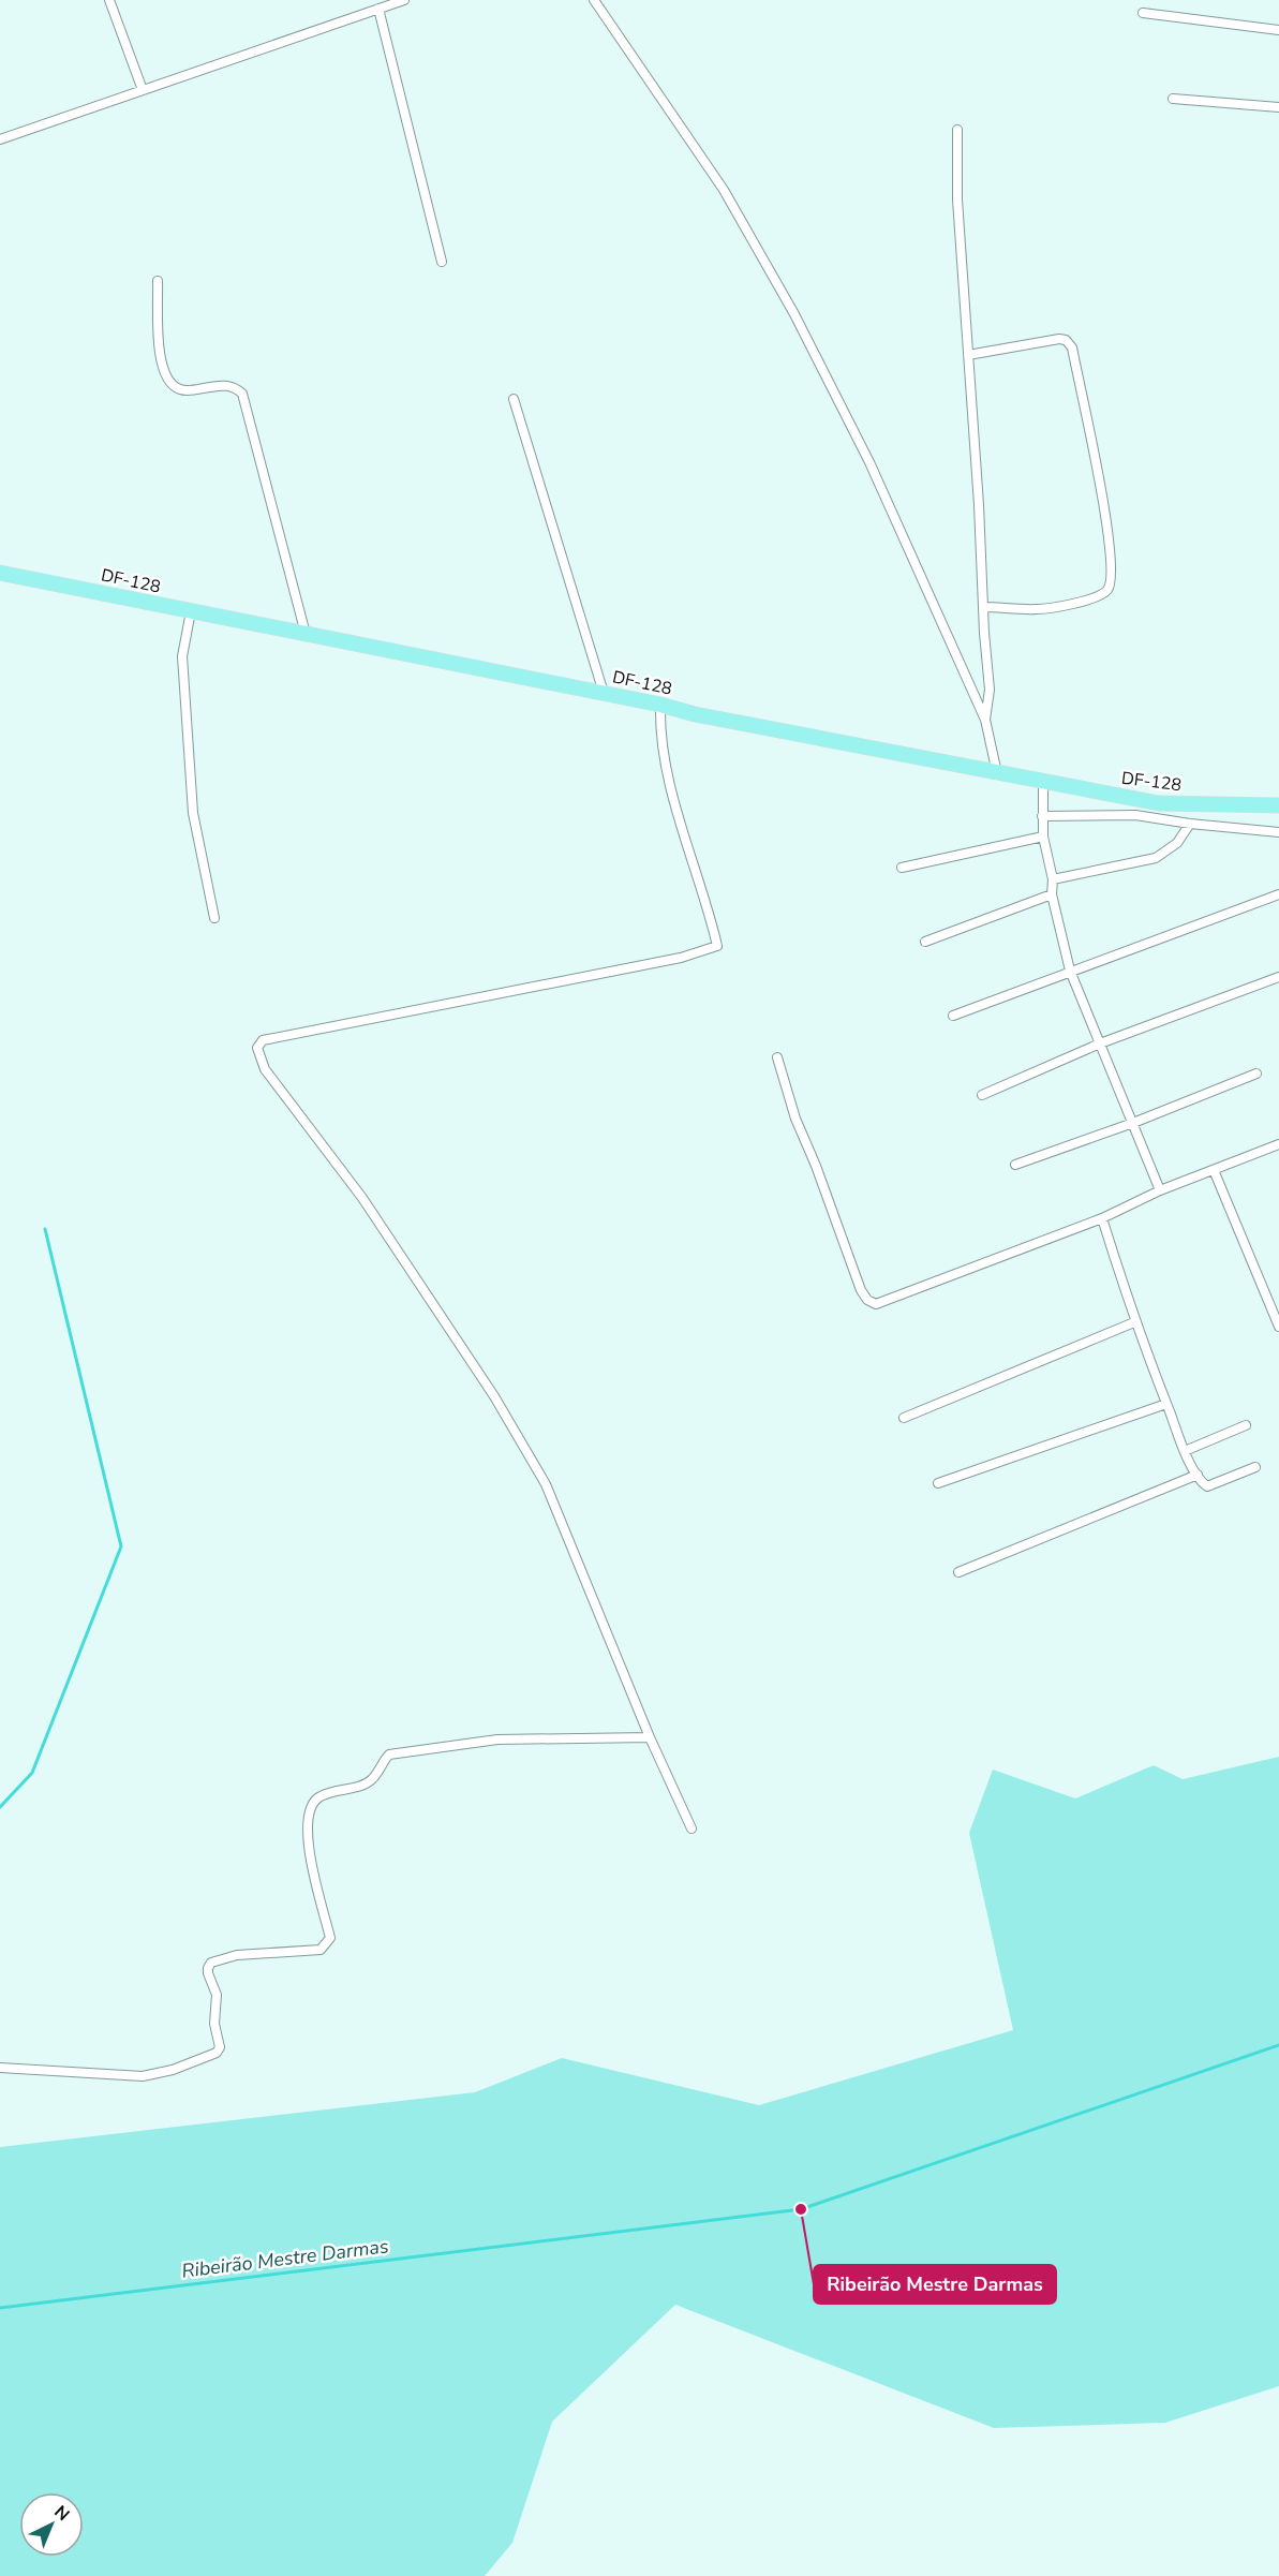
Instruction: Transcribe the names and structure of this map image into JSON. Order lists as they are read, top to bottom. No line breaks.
{"streets":{"main road":["DF-128"]},"water":["Ribeirão Mestre Darmas"],"places":["Ribeirão Mestre Darmas"],"north":"top right"}
